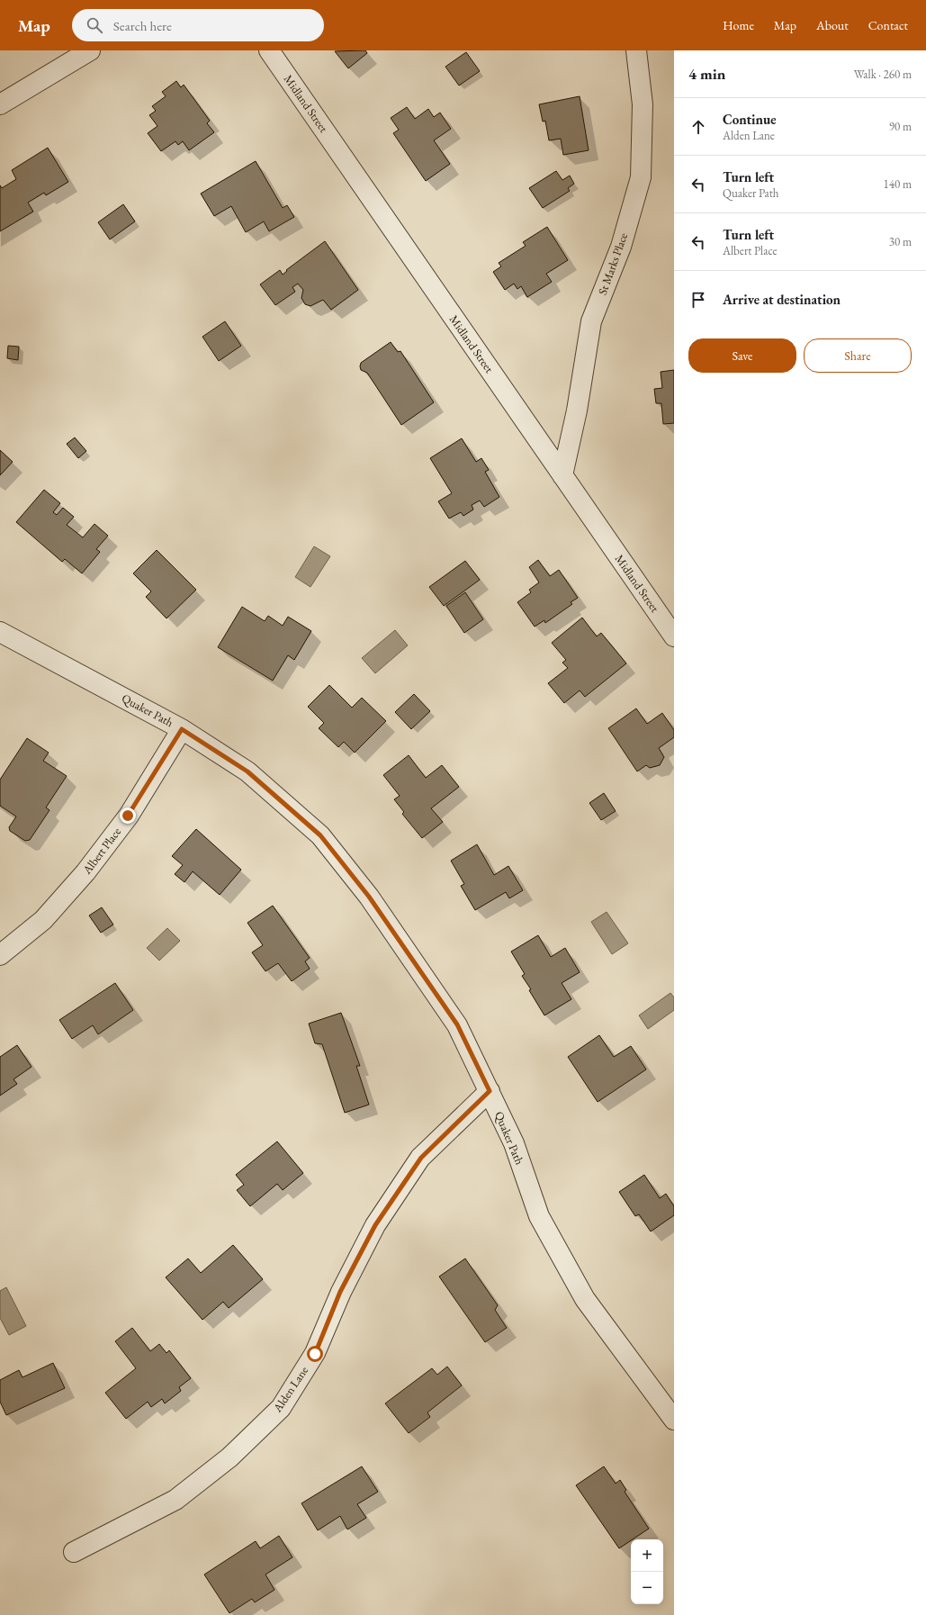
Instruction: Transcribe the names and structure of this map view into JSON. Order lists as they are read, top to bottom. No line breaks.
{"streets":{"street":["Midland Street","St Marks Place","Quaker Path","Albert Place","Alden Lane"]},"crossings":[["Midland Street","St Marks Place"],["Quaker Path","Albert Place"],["Quaker Path","Alden Lane"]],"page":{"header":"Map","search":"Search here","nav":["Home","Map","About","Contact"],"heading":["4 min","Walk · 260 m"],"list":[["Continue","Alden Lane","90 m"],["Turn left","Quaker Path","140 m"],["Turn left","Albert Place","30 m"],"Arrive at destination"],"buttons":["Save","Share"],"map_buttons":["+","−"]}}
